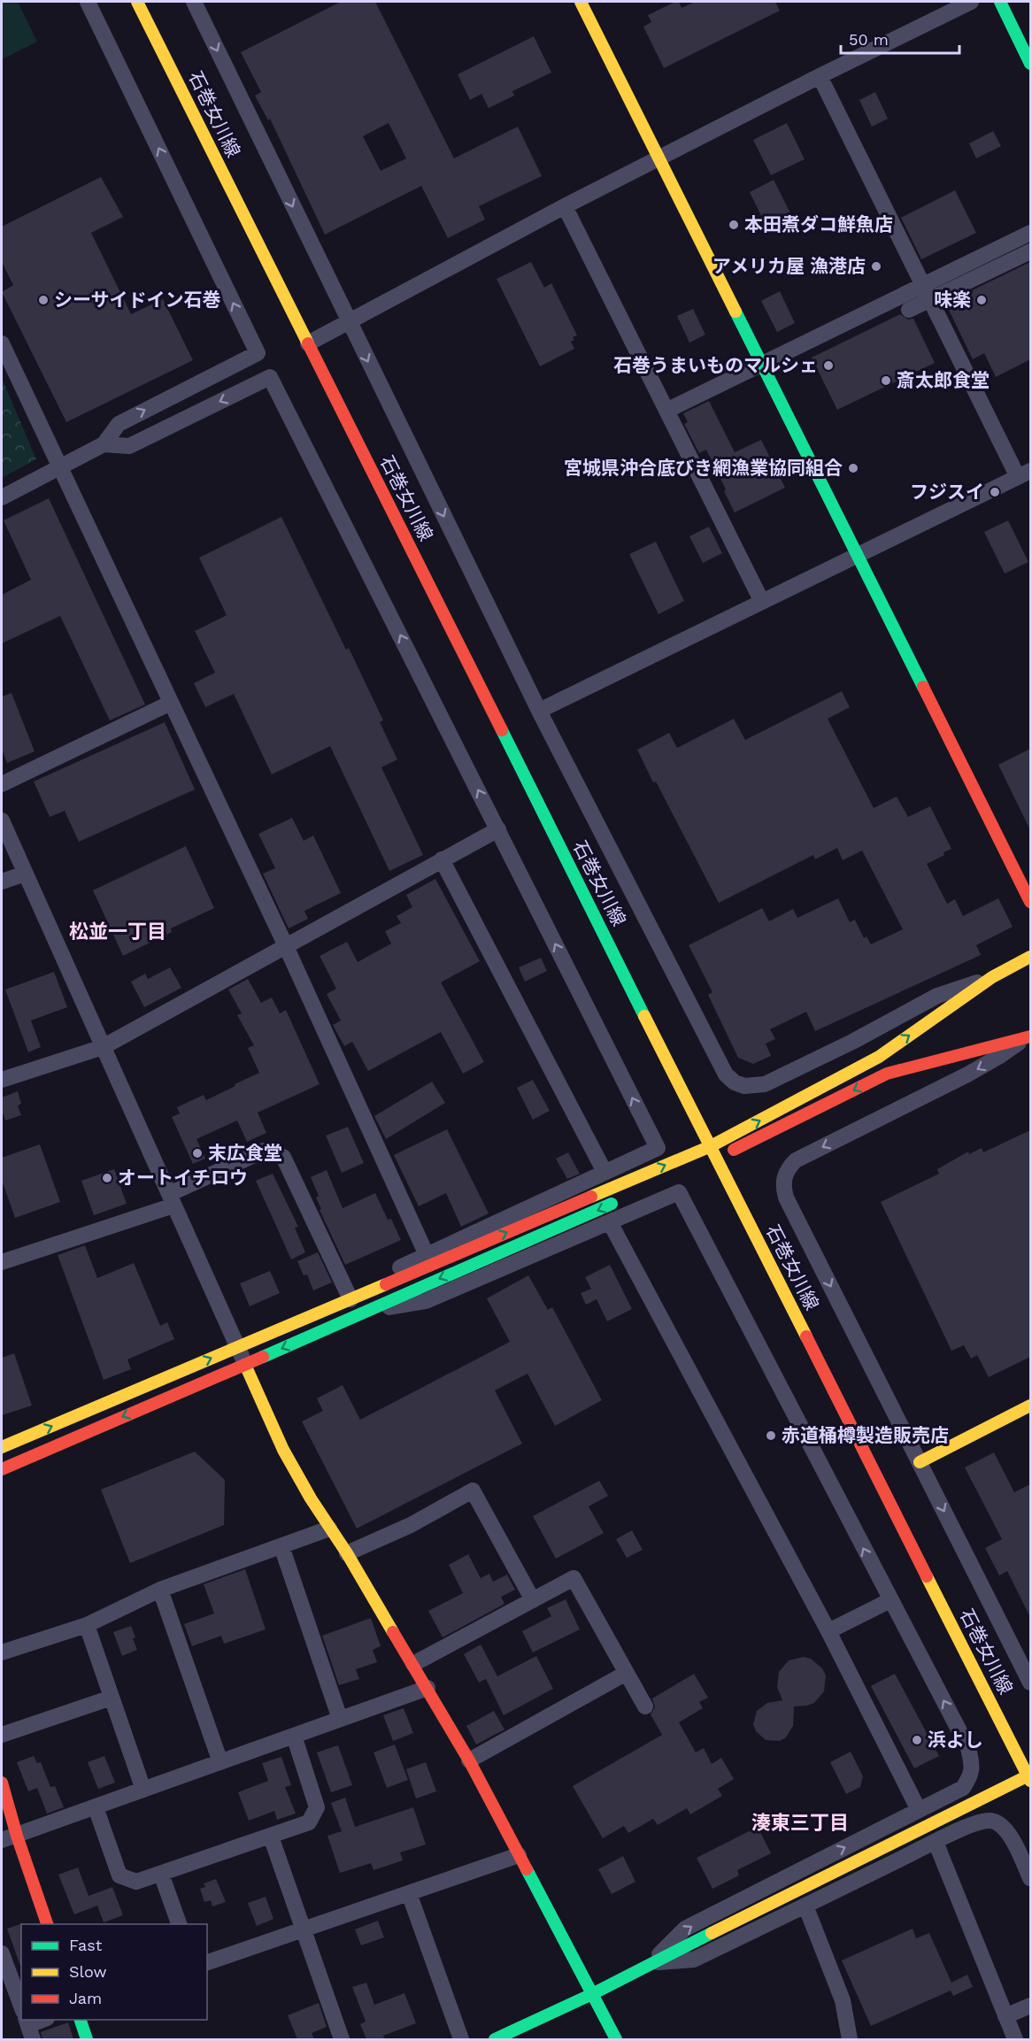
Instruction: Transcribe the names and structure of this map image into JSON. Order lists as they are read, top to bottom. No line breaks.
{"streets":{"street":["石巻女川線"]},"districts":["松並一丁目","湊東三丁目"],"places":["本田煮ダコ鮮魚店","アメリカ屋 漁港店","シーサイドイン石巻","味楽","石巻うまいものマルシェ","斎太郎食堂","宮城県沖合底びき網漁業協同組合","フジスイ","末広食堂","オートイチロウ","赤道桶樽製造販売店","浜よし"],"legend":["Fast","Slow","Jam"],"scale_bar":"50 m"}
